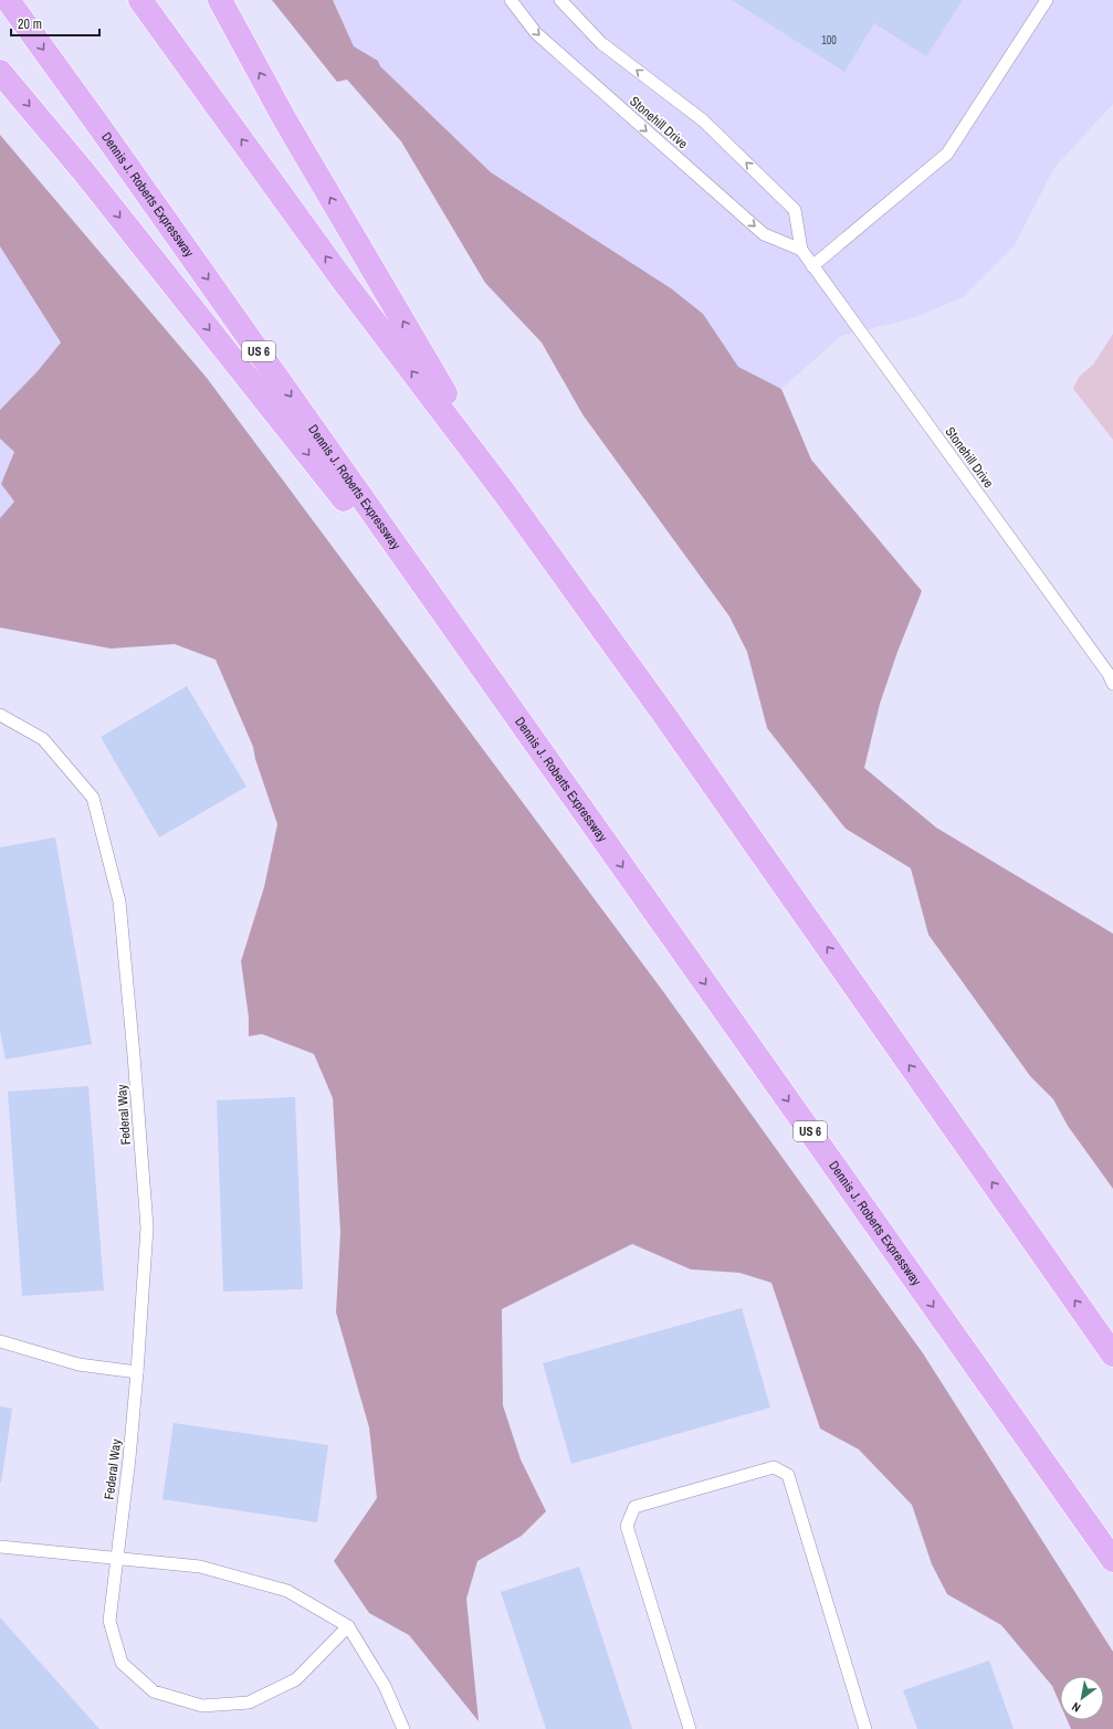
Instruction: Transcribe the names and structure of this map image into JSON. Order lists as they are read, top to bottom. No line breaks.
{"streets":{"highway":["Dennis J. Roberts Expressway","US 6"],"lane":["Stonehill Drive","Federal Way"]},"house_numbers":["100"],"scale_bar":"20 m","north":"bottom left"}
